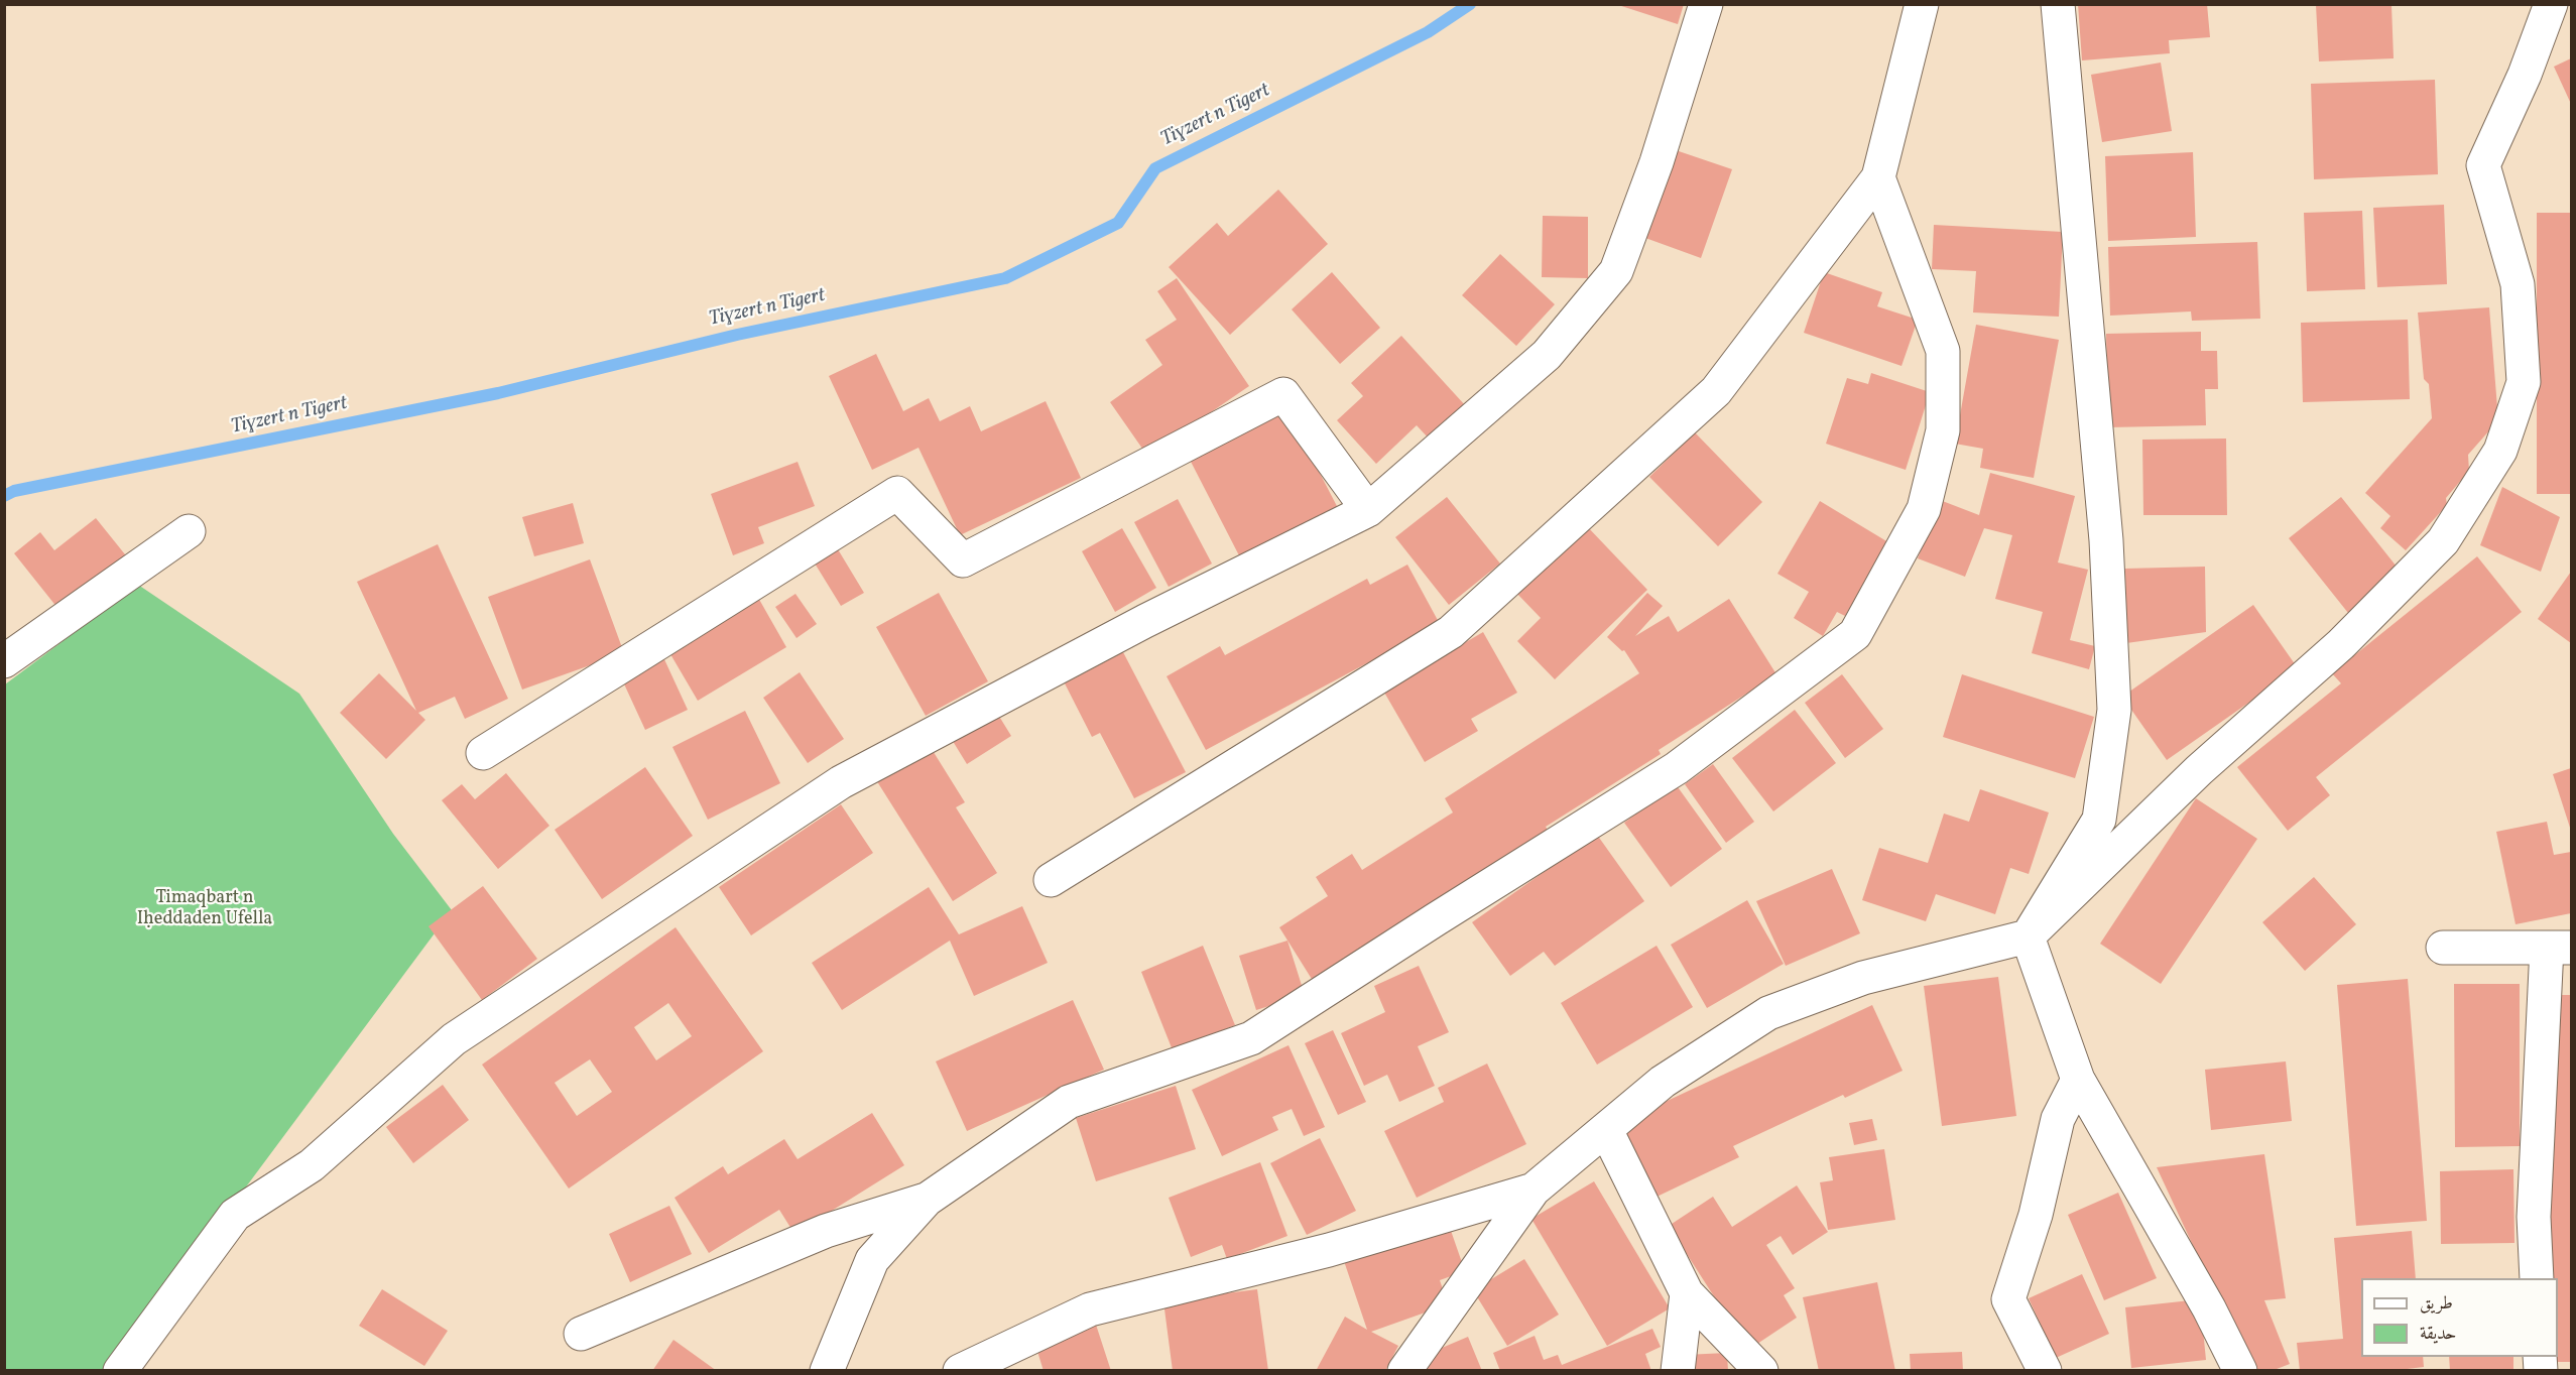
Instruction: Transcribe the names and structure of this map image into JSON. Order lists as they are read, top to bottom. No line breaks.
{"water":["Tiɣzert n Tigert"],"parks":["Timaqbart n Iḥeddaden Ufella"],"legend":["طريق","حديقة"]}
